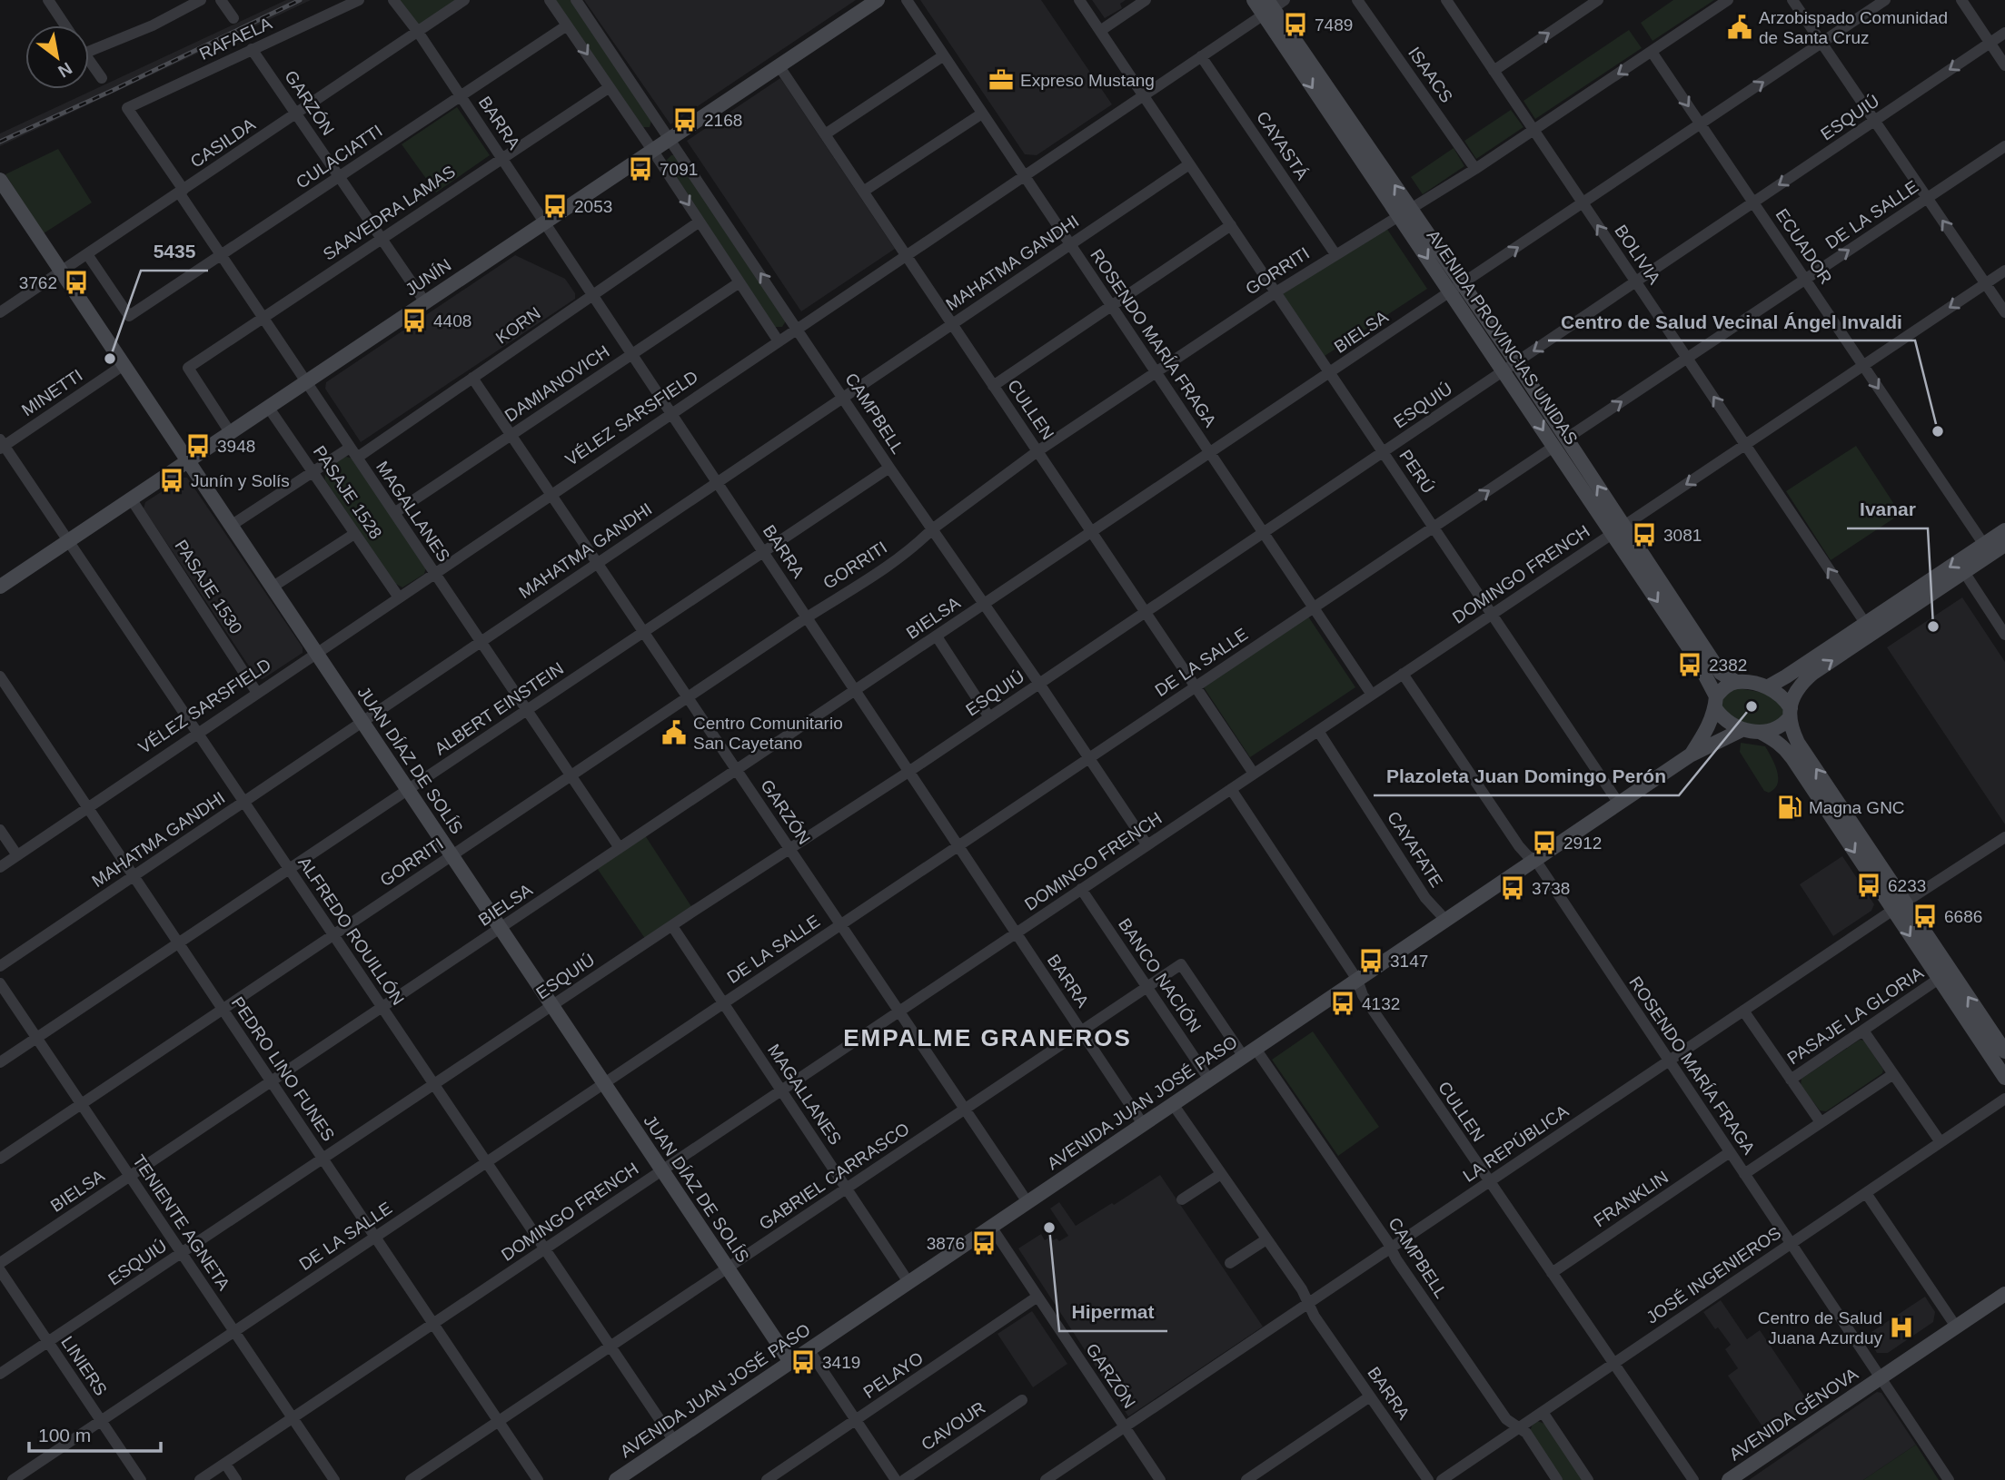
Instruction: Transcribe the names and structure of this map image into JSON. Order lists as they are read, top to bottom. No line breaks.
{"streets":{"main road":["JUNÍN","AVENIDA PROVINCIAS UNIDAS","JUAN DÍAZ DE SOLÍS","AVENIDA JUAN JOSÉ PASO","AVENIDA GÉNOVA"],"street":["RAFAELA","ISAACS","GARZÓN","ESQUIÚ","BARRA","CASILDA","CAYASTÁ","CULACIATTI","SAAVEDRA LAMAS","DE LA SALLE","ECUADOR","BOLIVIA","MAHATMA GANDHI","GORRITI","KORN","BIELSA","ROSENDO MARÍA FRAGA","DAMIANOVICH","MINETTI","CULLEN","CAMPBELL","VÉLEZ SARSFIELD","PERÚ","PASAJE 1528","MAGALLANES","DOMINGO FRENCH","PASAJE 1530","ALBERT EINSTEIN","CAYAFATE","ALFREDO ROUILLÓN","BANCO NACIÓN","PASAJE LA GLORIA","PEDRO LINO FUNES","LA REPÚBLICA","GABRIEL CARRASCO","FRANKLIN","TENIENTE AGNETA","JOSÉ INGENIEROS","LINIERS","PELAYO","CAVOUR"]},"crossings":[["RAFAELA","GARZÓN"],["RAFAELA","MAGALLANES"],["ISAACS","GORRITI"],["GARZÓN","ESQUIÚ"],["GARZÓN","CASILDA"],["GARZÓN","CULACIATTI"],["GARZÓN","SAAVEDRA LAMAS"],["GARZÓN","DE LA SALLE"],["GARZÓN","MAHATMA GANDHI"],["GARZÓN","GORRITI"],["GARZÓN","JUNÍN"],["GARZÓN","KORN"],["GARZÓN","BIELSA"],["GARZÓN","DAMIANOVICH"],["GARZÓN","VÉLEZ SARSFIELD"],["GARZÓN","DOMINGO FRENCH"],["GARZÓN","ALBERT EINSTEIN"],["GARZÓN","AVENIDA JUAN JOSÉ PASO"],["GARZÓN","LA REPÚBLICA"],["GARZÓN","GABRIEL CARRASCO"],["GARZÓN","PELAYO"],["ESQUIÚ","BARRA"],["ESQUIÚ","ECUADOR"],["ESQUIÚ","BOLIVIA"],["ESQUIÚ","AVENIDA PROVINCIAS UNIDAS"],["ESQUIÚ","ROSENDO MARÍA FRAGA"],["ESQUIÚ","CULLEN"],["ESQUIÚ","CAMPBELL"],["ESQUIÚ","PERÚ"],["ESQUIÚ","MAGALLANES"],["ESQUIÚ","JUAN DÍAZ DE SOLÍS"],["ESQUIÚ","ALFREDO ROUILLÓN"],["ESQUIÚ","PEDRO LINO FUNES"],["ESQUIÚ","TENIENTE AGNETA"],["ESQUIÚ","LINIERS"],["BARRA","CASILDA"],["BARRA","CULACIATTI"],["BARRA","SAAVEDRA LAMAS"],["BARRA","DE LA SALLE"],["BARRA","MAHATMA GANDHI"],["BARRA","GORRITI"],["BARRA","JUNÍN"],["BARRA","KORN"],["BARRA","BIELSA"],["BARRA","DAMIANOVICH"],["BARRA","VÉLEZ SARSFIELD"],["BARRA","DOMINGO FRENCH"],["BARRA","ALBERT EINSTEIN"],["BARRA","AVENIDA JUAN JOSÉ PASO"],["BARRA","LA REPÚBLICA"],["BARRA","GABRIEL CARRASCO"],["CASILDA","CULACIATTI"],["CASILDA","MAGALLANES"],["CASILDA","JUAN DÍAZ DE SOLÍS"],["CAYASTÁ","GORRITI"],["CAYASTÁ","VÉLEZ SARSFIELD"],["CULACIATTI","MAGALLANES"],["SAAVEDRA LAMAS","JUNÍN"],["SAAVEDRA LAMAS","MAGALLANES"],["DE LA SALLE","ECUADOR"],["DE LA SALLE","BOLIVIA"],["DE LA SALLE","AVENIDA PROVINCIAS UNIDAS"],["DE LA SALLE","ROSENDO MARÍA FRAGA"],["DE LA SALLE","CULLEN"],["DE LA SALLE","CAMPBELL"],["DE LA SALLE","PERÚ"],["DE LA SALLE","MAGALLANES"],["DE LA SALLE","JUAN DÍAZ DE SOLÍS"],["DE LA SALLE","ALFREDO ROUILLÓN"],["DE LA SALLE","PEDRO LINO FUNES"],["DE LA SALLE","TENIENTE AGNETA"],["DE LA SALLE","LINIERS"],["ECUADOR","GORRITI"],["ECUADOR","BIELSA"],["ECUADOR","DOMINGO FRENCH"],["BOLIVIA","GORRITI"],["BOLIVIA","BIELSA"],["BOLIVIA","DOMINGO FRENCH"],["MAHATMA GANDHI","ROSENDO MARÍA FRAGA"],["MAHATMA GANDHI","CULLEN"],["MAHATMA GANDHI","CAMPBELL"],["MAHATMA GANDHI","PERÚ"],["MAHATMA GANDHI","MAGALLANES"],["MAHATMA GANDHI","JUAN DÍAZ DE SOLÍS"],["MAHATMA GANDHI","ALFREDO ROUILLÓN"],["MAHATMA GANDHI","PEDRO LINO FUNES"],["GORRITI","AVENIDA PROVINCIAS UNIDAS"],["GORRITI","ROSENDO MARÍA FRAGA"],["GORRITI","CULLEN"],["GORRITI","CAMPBELL"],["GORRITI","PERÚ"],["GORRITI","MAGALLANES"],["GORRITI","JUAN DÍAZ DE SOLÍS"],["GORRITI","ALFREDO ROUILLÓN"],["GORRITI","PEDRO LINO FUNES"],["GORRITI","TENIENTE AGNETA"],["JUNÍN","CULLEN"],["JUNÍN","CAMPBELL"],["JUNÍN","PASAJE 1528"],["JUNÍN","MAGALLANES"],["JUNÍN","PASAJE 1530"],["JUNÍN","JUAN DÍAZ DE SOLÍS"],["JUNÍN","ALFREDO ROUILLÓN"],["KORN","PASAJE 1528"],["KORN","MAGALLANES"],["KORN","JUAN DÍAZ DE SOLÍS"],["BIELSA","AVENIDA PROVINCIAS UNIDAS"],["BIELSA","ROSENDO MARÍA FRAGA"],["BIELSA","CULLEN"],["BIELSA","CAMPBELL"],["BIELSA","PERÚ"],["BIELSA","MAGALLANES"],["BIELSA","JUAN DÍAZ DE SOLÍS"],["BIELSA","ALFREDO ROUILLÓN"],["BIELSA","PEDRO LINO FUNES"],["BIELSA","TENIENTE AGNETA"],["AVENIDA PROVINCIAS UNIDAS","VÉLEZ SARSFIELD"],["AVENIDA PROVINCIAS UNIDAS","DOMINGO FRENCH"],["AVENIDA PROVINCIAS UNIDAS","AVENIDA JUAN JOSÉ PASO"],["ROSENDO MARÍA FRAGA","VÉLEZ SARSFIELD"],["ROSENDO MARÍA FRAGA","DOMINGO FRENCH"],["ROSENDO MARÍA FRAGA","AVENIDA JUAN JOSÉ PASO"],["ROSENDO MARÍA FRAGA","LA REPÚBLICA"],["ROSENDO MARÍA FRAGA","FRANKLIN"],["ROSENDO MARÍA FRAGA","JOSÉ INGENIEROS"],["ROSENDO MARÍA FRAGA","AVENIDA GÉNOVA"],["DAMIANOVICH","MAGALLANES"],["MINETTI","JUAN DÍAZ DE SOLÍS"],["MINETTI","ALFREDO ROUILLÓN"],["CULLEN","VÉLEZ SARSFIELD"],["CULLEN","DOMINGO FRENCH"],["CULLEN","AVENIDA JUAN JOSÉ PASO"],["CULLEN","LA REPÚBLICA"],["CULLEN","FRANKLIN"],["CULLEN","JOSÉ INGENIEROS"],["CAMPBELL","VÉLEZ SARSFIELD"],["CAMPBELL","DOMINGO FRENCH"],["CAMPBELL","ALBERT EINSTEIN"],["CAMPBELL","AVENIDA JUAN JOSÉ PASO"],["CAMPBELL","LA REPÚBLICA"],["CAMPBELL","GABRIEL CARRASCO"],["CAMPBELL","JOSÉ INGENIEROS"],["VÉLEZ SARSFIELD","PERÚ"],["VÉLEZ SARSFIELD","PASAJE 1528"],["VÉLEZ SARSFIELD","MAGALLANES"],["VÉLEZ SARSFIELD","PASAJE 1530"],["VÉLEZ SARSFIELD","JUAN DÍAZ DE SOLÍS"],["VÉLEZ SARSFIELD","ALFREDO ROUILLÓN"],["VÉLEZ SARSFIELD","PEDRO LINO FUNES"],["PERÚ","DOMINGO FRENCH"],["PERÚ","AVENIDA JUAN JOSÉ PASO"],["MAGALLANES","DOMINGO FRENCH"],["MAGALLANES","ALBERT EINSTEIN"],["MAGALLANES","AVENIDA JUAN JOSÉ PASO"],["MAGALLANES","GABRIEL CARRASCO"],["DOMINGO FRENCH","JUAN DÍAZ DE SOLÍS"],["DOMINGO FRENCH","CAYAFATE"],["DOMINGO FRENCH","ALFREDO ROUILLÓN"],["DOMINGO FRENCH","BANCO NACIÓN"],["DOMINGO FRENCH","PEDRO LINO FUNES"],["DOMINGO FRENCH","TENIENTE AGNETA"],["ALBERT EINSTEIN","JUAN DÍAZ DE SOLÍS"],["ALBERT EINSTEIN","ALFREDO ROUILLÓN"],["ALBERT EINSTEIN","PEDRO LINO FUNES"],["ALBERT EINSTEIN","TENIENTE AGNETA"],["JUAN DÍAZ DE SOLÍS","AVENIDA JUAN JOSÉ PASO"],["JUAN DÍAZ DE SOLÍS","GABRIEL CARRASCO"],["CAYAFATE","AVENIDA JUAN JOSÉ PASO"],["ALFREDO ROUILLÓN","AVENIDA JUAN JOSÉ PASO"],["ALFREDO ROUILLÓN","GABRIEL CARRASCO"],["BANCO NACIÓN","AVENIDA JUAN JOSÉ PASO"],["BANCO NACIÓN","GABRIEL CARRASCO"],["PEDRO LINO FUNES","GABRIEL CARRASCO"]],"one_way":["ECUADOR","BOLIVIA"],"districts":["EMPALME GRANEROS"],"places":{"bus stop":["7489","2168","7091","2053","3762","4408","3948","Junín y Solís","3081","2382","2912","6233","3738","6686","3147","4132","3876","3419"],"public building":["Arzobispado Comunidad de Santa Cruz","Centro Comunitario San Cayetano"],"office":["Expreso Mustang"],"other":["5435","Centro de Salud Vecinal Ángel Invaldi","Ivanar","Plazoleta Juan Domingo Perón","Hipermat"],"fuel station":["Magna GNC"],"hospital":["Centro de Salud Juana Azurduy"]},"scale_bar":"100 m","north":"bottom right"}
